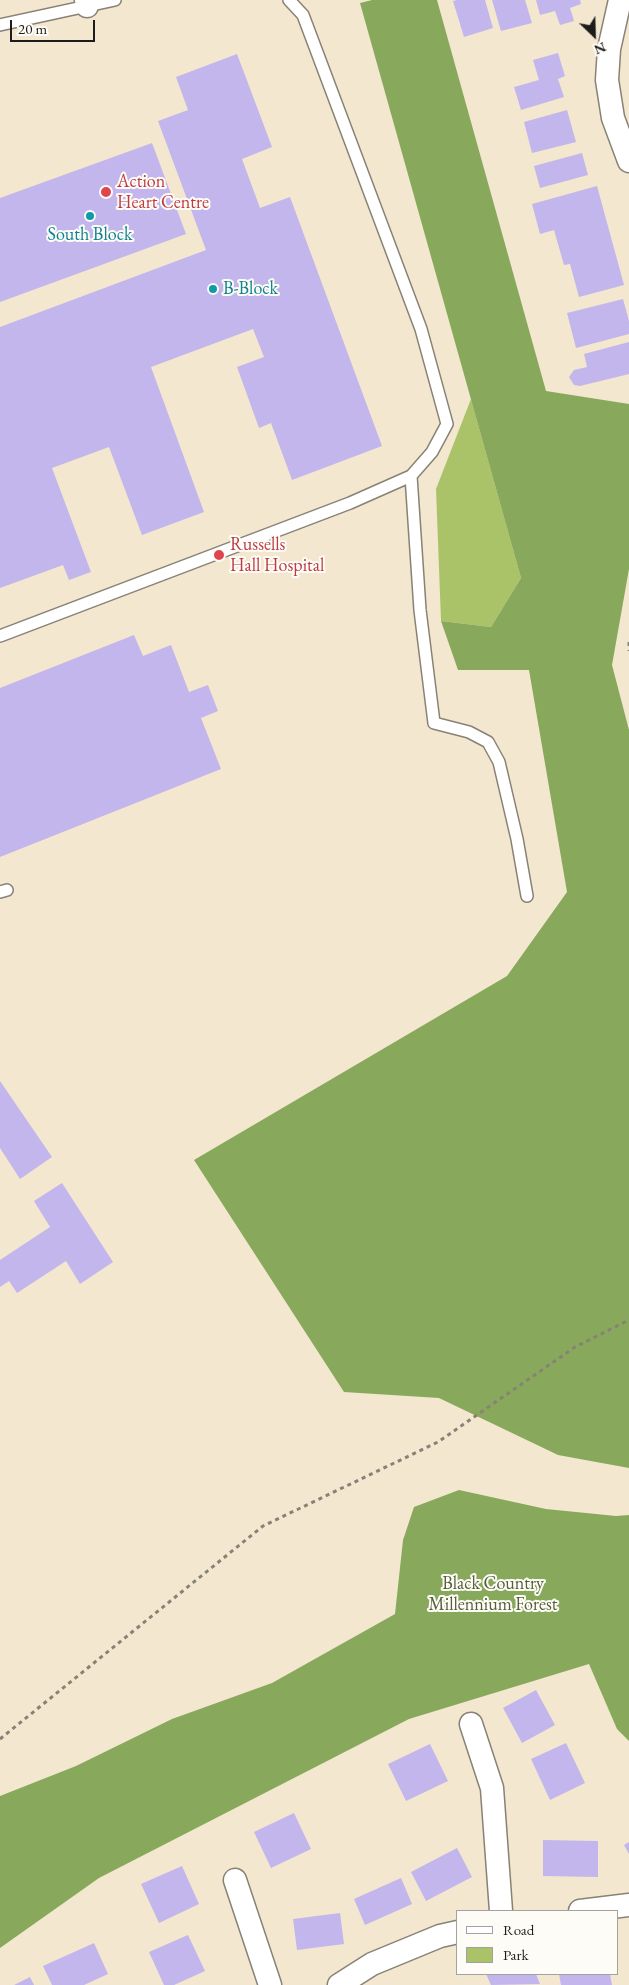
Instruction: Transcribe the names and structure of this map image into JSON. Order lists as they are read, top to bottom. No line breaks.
{"parks":["Black Country Millennium Forest"],"places":["Action Heart Centre","South Block","B-Block","Russells Hall Hospital"],"legend":["Road","Park"],"scale_bar":"20 m","north":"bottom right"}
